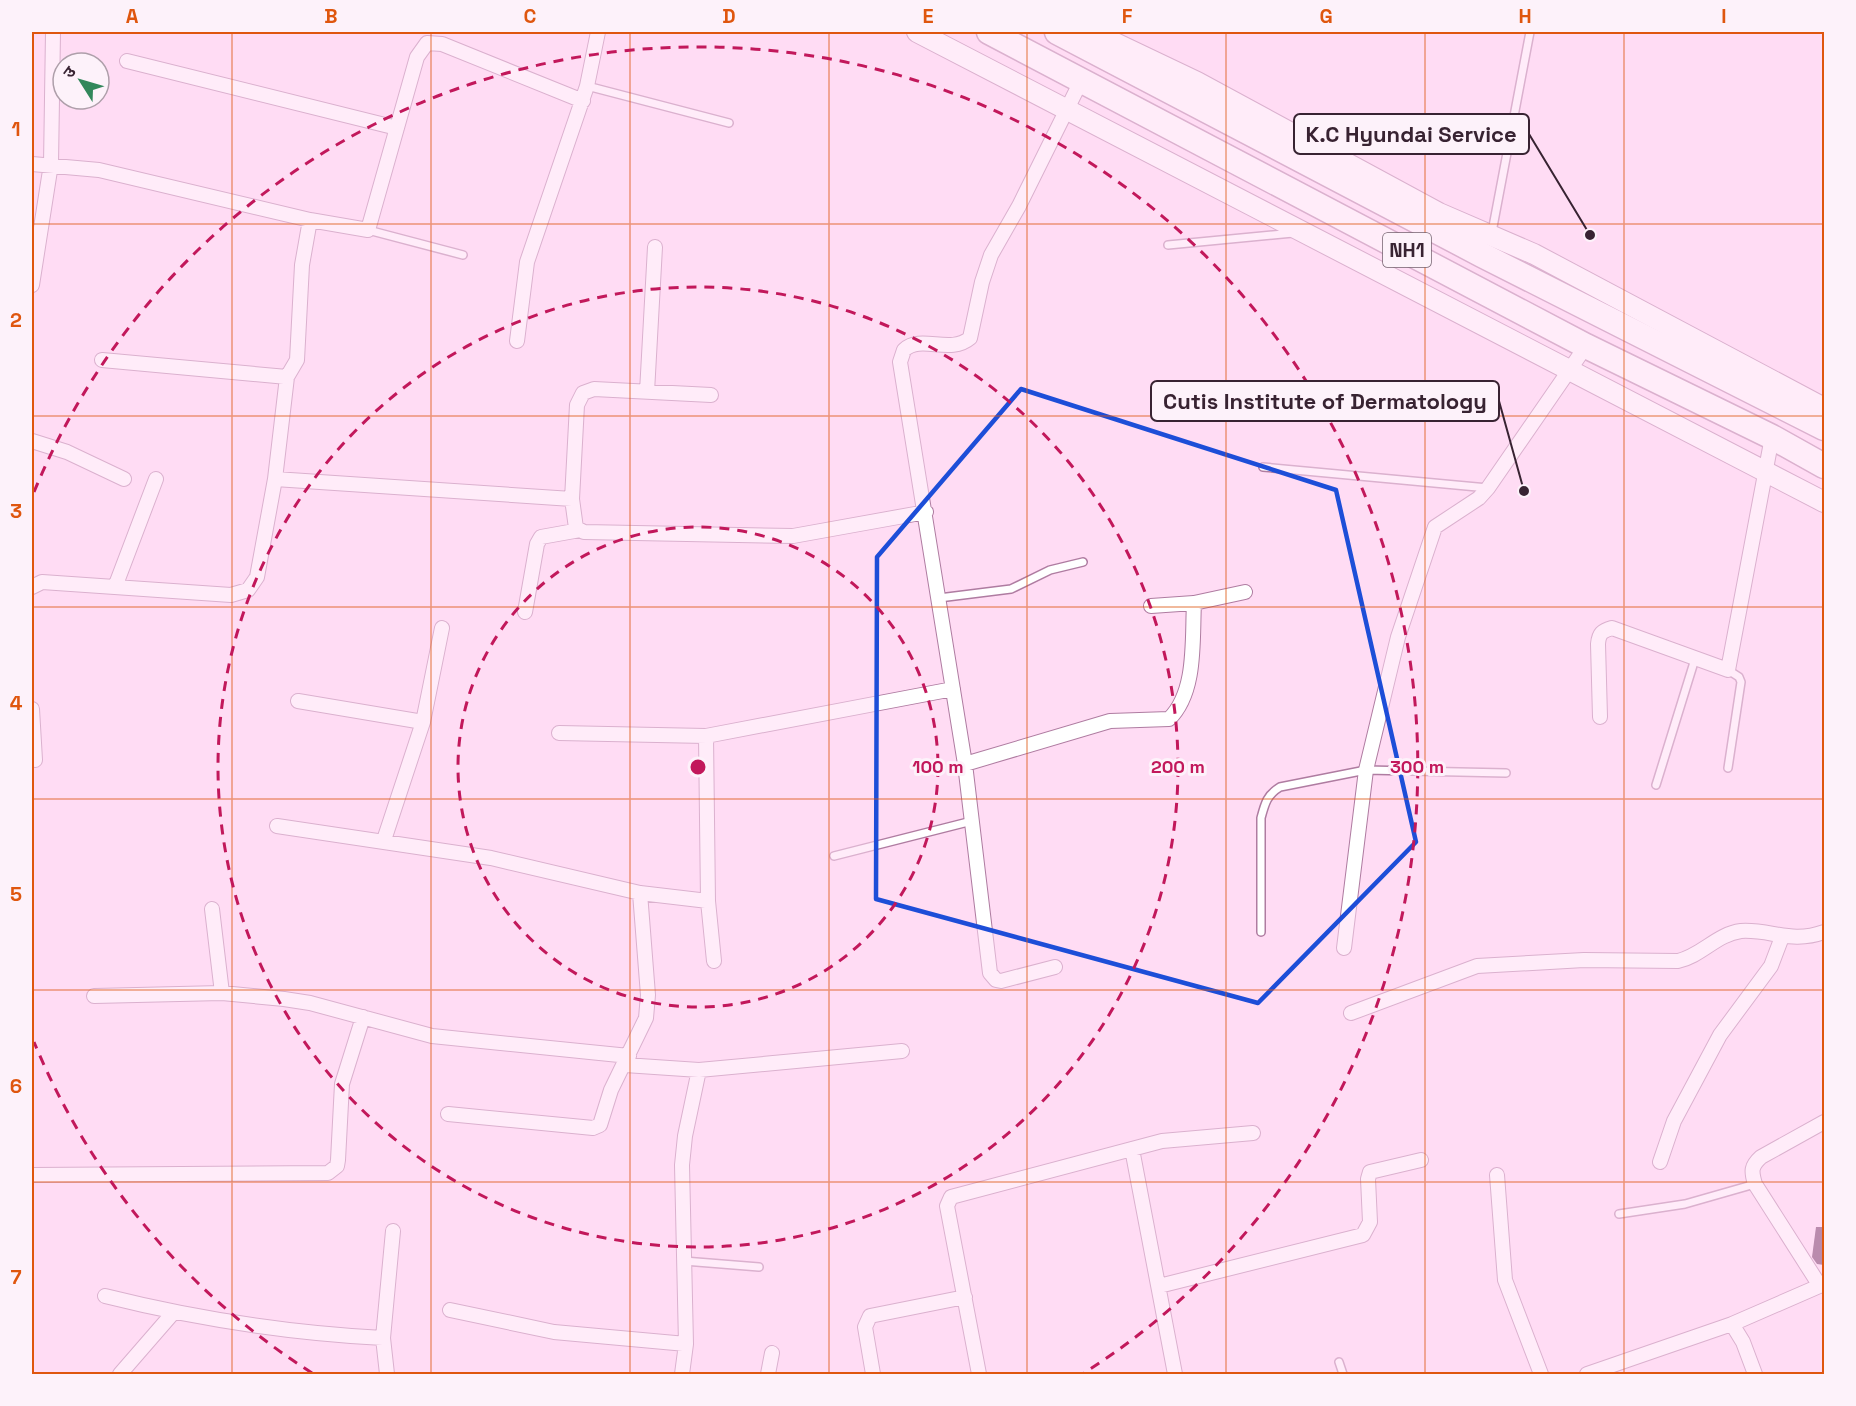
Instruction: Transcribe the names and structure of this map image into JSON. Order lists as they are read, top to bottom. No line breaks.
{"streets":{"highway":["NH1"]},"places":["K.C Hyundai Service","Cutis Institute of Dermatology"],"north":"top left","grid":{"columns":["A","B","C","D","E","F","G","H","I"],"rows":["1","2","3","4","5","6","7"]},"rings":["100 m","200 m","300 m"]}
